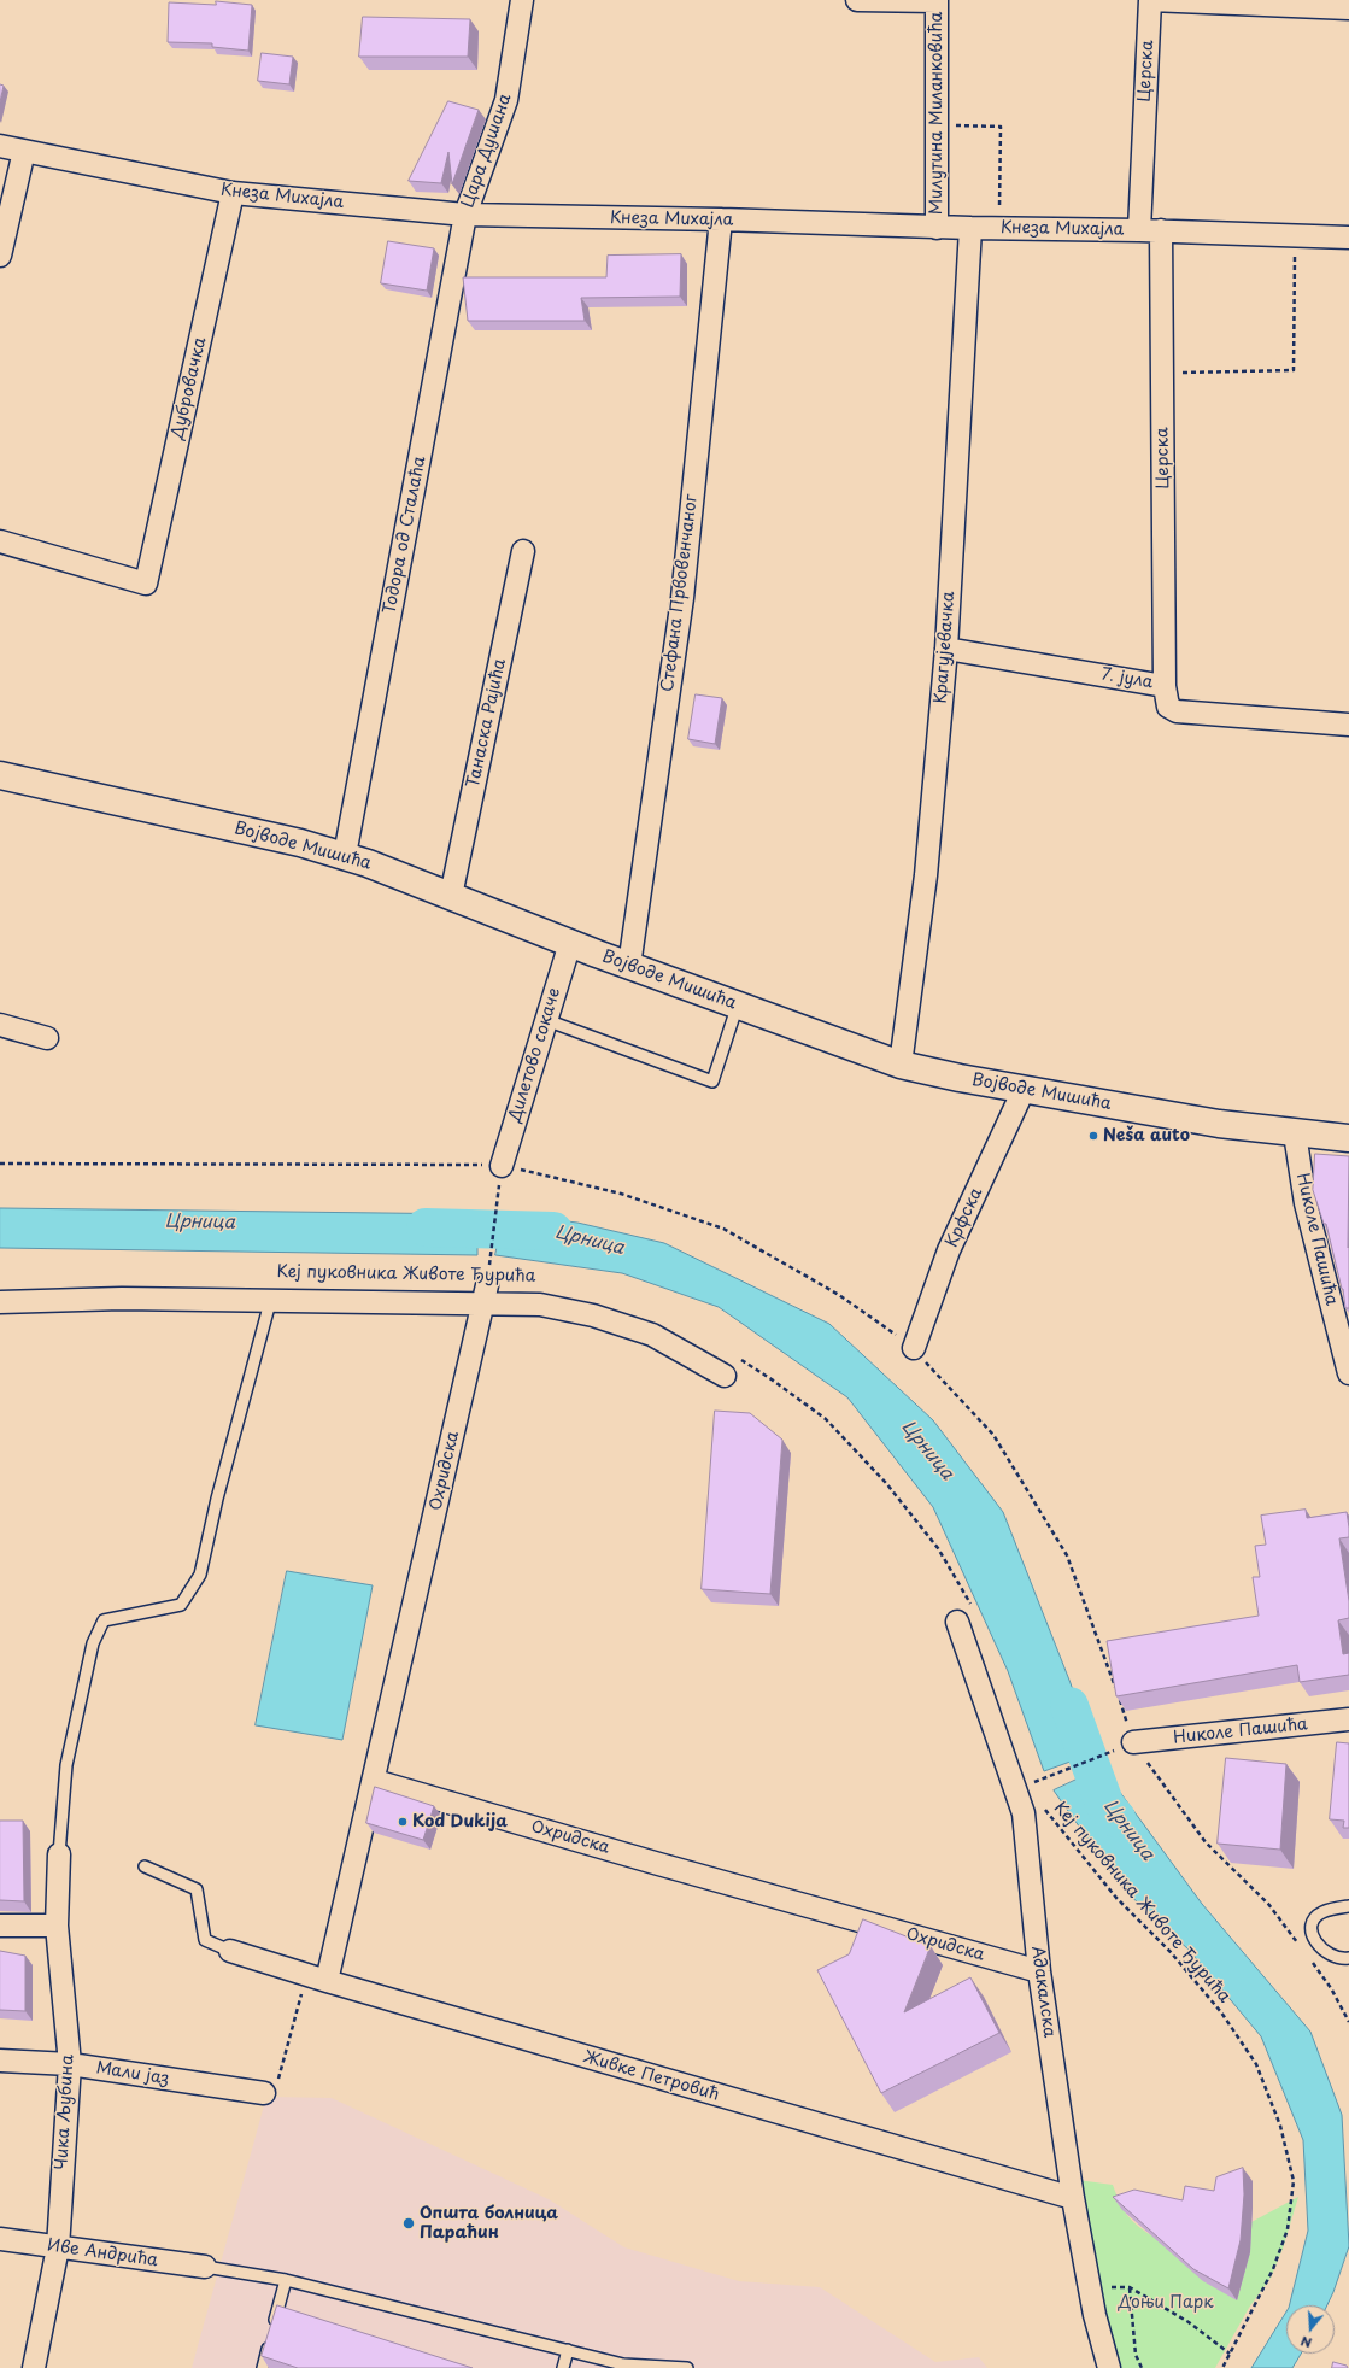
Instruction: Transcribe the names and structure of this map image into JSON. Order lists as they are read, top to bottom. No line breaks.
{"streets":{"main road":["Војводе Мишића"],"street":["Церска","Милутина Миланковића","Цара Душана","Кнеза Михајла","Дубровачка","Тодора од Сталаћа","Стефана Првовенчаног","Крагујевачка","7. јула","Танаска Рајића","Дилетово сокаче","Крфска","Николе Пашића","Охридска","Адакалска","Мали јаз","Живке Петровић","Чика Љубина","Иве Андрића"],"path":["Кеј пуковника Животе Ђурића"]},"crossings":[["Церска","Кнеза Михајла"],["Церска","7. јула"],["Милутина Миланковића","Кнеза Михајла"],["Цара Душана","Кнеза Михајла"],["Цара Душана","Тодора од Сталаћа"],["Кнеза Михајла","Дубровачка"],["Кнеза Михајла","Тодора од Сталаћа"],["Кнеза Михајла","Стефана Првовенчаног"],["Кнеза Михајла","Крагујевачка"],["Тодора од Сталаћа","Војводе Мишића"],["Стефана Првовенчаног","Војводе Мишића"],["Крагујевачка","7. јула"],["Крагујевачка","Војводе Мишића"],["Танаска Рајића","Војводе Мишића"],["Војводе Мишића","Дилетово сокаче"],["Војводе Мишића","Крфска"],["Војводе Мишића","Николе Пашића"],["Охридска","Адакалска"],["Адакалска","Живке Петровић"],["Мали јаз","Чика Љубина"],["Чика Љубина","Иве Андрића"]],"water":["Црница"],"parks":["Доњи Парк"],"places":["Neša auto","Kod Dukija","Општа болница Параћин"],"north":"bottom"}
